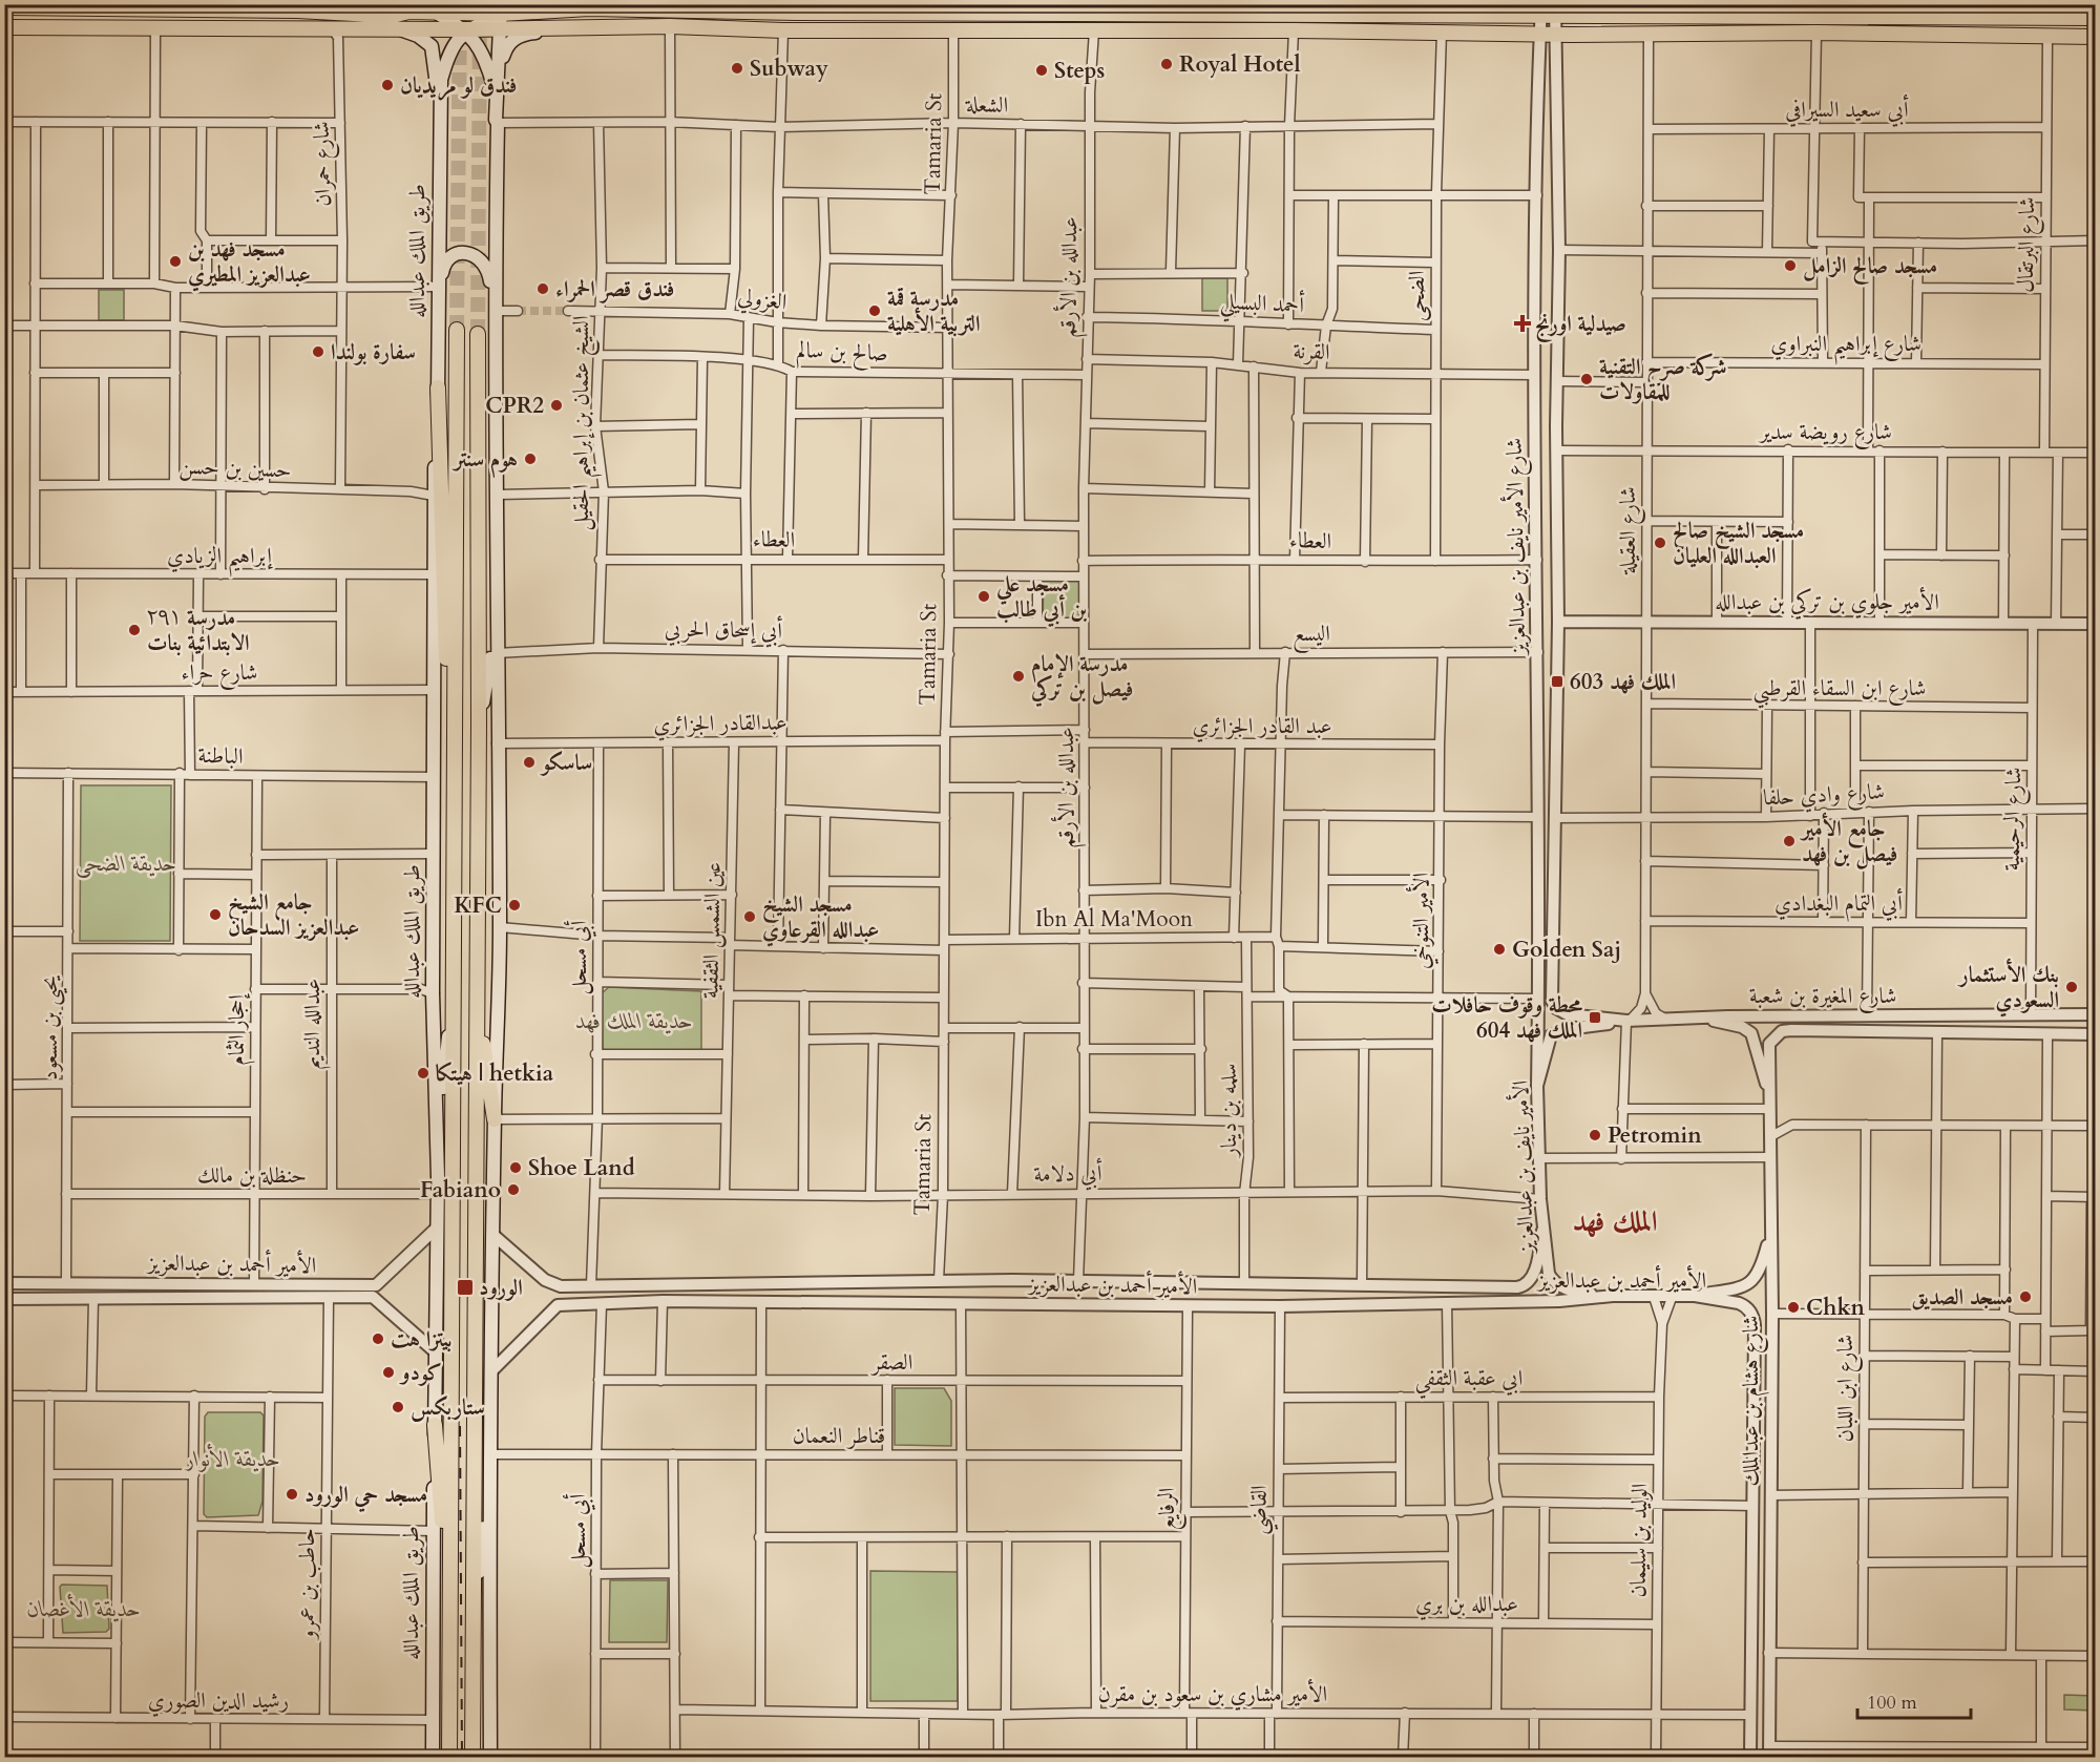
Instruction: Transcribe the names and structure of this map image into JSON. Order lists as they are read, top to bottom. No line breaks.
{"streets":{"main road":["طريق الملك عبدالله"],"street":["الشعلة","أبي سعيد السيرافي","Tamaria St","شارع حمران","شارع البرتقال","عبدالله بن الأرقم","الضحى","الغزولي","أحمد البسيلي","شارع إبراهيم النبراوي","صالح بن سالم","القرنة","الشيخ عثمان بن إبراهيم الحقيل","شارع رويضة سدير","حسين بن حسن","شارع العقيلة","العطاء","شارع الأمير نايف بن عبدالعزيز","إبراهيم الزيادي","الأمير جلوي بن تركي بن عبدالله","أبي إسحاق الحربي","اليسع","شارع حراء","شارع ابن السقاء القرطبي","عبدالقادر الجزائري","عبد القادر الجزائري","الباطنة","شارع وادي حلفا","شارع الرحيمية","أبي التمام البغدادي","Ibn Al Ma'Moon","الأمير التنوخي","عين الشمس الثقفية","أبي مسحل","شارع المغيرة بن شعبة","عبدالله النديم","يحيى بن مسعود","إحجار الثمام","سلمه بن دينار","الأمير نايف بن عبدالعزيز","أبي دلامة","حنظلة بن مالك","الأمير أحمد بن عبدالعزيز","الصقر","ابي عقبة الثقفي","شارع ابن اللبان","شارع هشام بن عبدالملك","قناطر النعمان","الرفايع","القاضي","الوليد بن سليمان","حاطب بن عمرو","عبدالله بن بري","الأمير مشاري بن سعود بن مقرن","رشيد الدين الصوري"]},"crossings":[["الشعلة","Tamaria St"],["الشعلة","عبدالله بن الأرقم"],["الشعلة","الضحى"],["الشعلة","الشيخ عثمان بن إبراهيم الحقيل"],["أبي سعيد السيرافي","شارع البرتقال"],["أبي سعيد السيرافي","شارع العقيلة"],["Tamaria St","الغزولي"],["Tamaria St","صالح بن سالم"],["Tamaria St","العطاء"],["Tamaria St","أبي إسحاق الحربي"],["Tamaria St","عبدالقادر الجزائري"],["Tamaria St","Ibn Al Ma'Moon"],["Tamaria St","أبي دلامة"],["Tamaria St","الأمير أحمد بن عبدالعزيز"],["شارع حمران","حسين بن حسن"],["شارع البرتقال","شارع إبراهيم النبراوي"],["شارع البرتقال","شارع رويضة سدير"],["طريق الملك عبدالله","حسين بن حسن"],["طريق الملك عبدالله","إبراهيم الزيادي"],["طريق الملك عبدالله","شارع حراء"],["طريق الملك عبدالله","الباطنة"],["طريق الملك عبدالله","حنظلة بن مالك"],["طريق الملك عبدالله","الأمير أحمد بن عبدالعزيز"],["طريق الملك عبدالله","رشيد الدين الصوري"],["عبدالله بن الأرقم","أحمد البسيلي"],["عبدالله بن الأرقم","صالح بن سالم"],["عبدالله بن الأرقم","القرنة"],["عبدالله بن الأرقم","العطاء"],["عبدالله بن الأرقم","اليسع"],["عبدالله بن الأرقم","عبدالقادر الجزائري"],["عبدالله بن الأرقم","عبد القادر الجزائري"],["عبدالله بن الأرقم","Ibn Al Ma'Moon"],["عبدالله بن الأرقم","أبي دلامة"],["عبدالله بن الأرقم","الأمير أحمد بن عبدالعزيز"],["الضحى","أحمد البسيلي"],["الضحى","القرنة"],["الضحى","العطاء"],["الغزولي","الشيخ عثمان بن إبراهيم الحقيل"],["شارع إبراهيم النبراوي","شارع العقيلة"],["صالح بن سالم","الشيخ عثمان بن إبراهيم الحقيل"],["القرنة","شارع الأمير نايف بن عبدالعزيز"],["الشيخ عثمان بن إبراهيم الحقيل","العطاء"],["الشيخ عثمان بن إبراهيم الحقيل","أبي إسحاق الحربي"],["شارع رويضة سدير","شارع العقيلة"],["شارع رويضة سدير","شارع الأمير نايف بن عبدالعزيز"],["شارع العقيلة","الأمير جلوي بن تركي بن عبدالله"],["شارع العقيلة","شارع ابن السقاء القرطبي"],["شارع العقيلة","شارع وادي حلفا"],["شارع العقيلة","أبي التمام البغدادي"],["شارع العقيلة","شارع المغيرة بن شعبة"],["شارع العقيلة","الأمير نايف بن عبدالعزيز"],["العطاء","شارع الأمير نايف بن عبدالعزيز"],["شارع الأمير نايف بن عبدالعزيز","الأمير جلوي بن تركي بن عبدالله"],["شارع الأمير نايف بن عبدالعزيز","اليسع"],["شارع الأمير نايف بن عبدالعزيز","شارع وادي حلفا"],["شارع الأمير نايف بن عبدالعزيز","شارع المغيرة بن شعبة"],["شارع الأمير نايف بن عبدالعزيز","الأمير نايف بن عبدالعزيز"],["الأمير جلوي بن تركي بن عبدالله","شارع الرحيمية"],["اليسع","الأمير التنوخي"],["شارع ابن السقاء القرطبي","شارع الرحيمية"],["عبدالقادر الجزائري","عين الشمس الثقفية"],["عبدالقادر الجزائري","أبي مسحل"],["عبد القادر الجزائري","الأمير التنوخي"],["الباطنة","يحيى بن مسعود"],["الباطنة","إحجار الثمام"],["شارع وادي حلفا","شارع الرحيمية"],["شارع الرحيمية","أبي التمام البغدادي"],["شارع الرحيمية","شارع المغيرة بن شعبة"],["Ibn Al Ma'Moon","الأمير التنوخي"],["Ibn Al Ma'Moon","سلمه بن دينار"],["الأمير التنوخي","أبي دلامة"],["عين الشمس الثقفية","أبي دلامة"],["أبي مسحل","أبي دلامة"],["أبي مسحل","الأمير أحمد بن عبدالعزيز"],["أبي مسحل","الصقر"],["أبي مسحل","قناطر النعمان"],["شارع المغيرة بن شعبة","الأمير نايف بن عبدالعزيز"],["شارع المغيرة بن شعبة","شارع هشام بن عبدالملك"],["عبدالله النديم","حنظلة بن مالك"],["يحيى بن مسعود","حنظلة بن مالك"],["يحيى بن مسعود","الأمير أحمد بن عبدالعزيز"],["إحجار الثمام","حنظلة بن مالك"],["إحجار الثمام","الأمير أحمد بن عبدالعزيز"],["سلمه بن دينار","أبي دلامة"],["سلمه بن دينار","الأمير أحمد بن عبدالعزيز"],["الأمير نايف بن عبدالعزيز","أبي دلامة"],["الأمير نايف بن عبدالعزيز","الأمير أحمد بن عبدالعزيز"],["الأمير أحمد بن عبدالعزيز","شارع هشام بن عبدالملك"],["الأمير أحمد بن عبدالعزيز","الرفايع"],["الأمير أحمد بن عبدالعزيز","القاضي"],["الأمير أحمد بن عبدالعزيز","الوليد بن سليمان"],["الأمير أحمد بن عبدالعزيز","حاطب بن عمرو"],["الصقر","الرفايع"],["ابي عقبة الثقفي","القاضي"],["ابي عقبة الثقفي","الوليد بن سليمان"],["شارع هشام بن عبدالملك","الأمير مشاري بن سعود بن مقرن"],["قناطر النعمان","الرفايع"],["الرفايع","الأمير مشاري بن سعود بن مقرن"],["القاضي","عبدالله بن بري"],["القاضي","الأمير مشاري بن سعود بن مقرن"],["الوليد بن سليمان","عبدالله بن بري"],["الوليد بن سليمان","الأمير مشاري بن سعود بن مقرن"],["حاطب بن عمرو","رشيد الدين الصوري"]],"districts":["الملك فهد"],"parks":["حديقة الضحى","حديقة الملك فهد","حديقة الأنوار","حديقة الأغصان"],"places":{"other":["Royal Hotel","Subway","Steps","فندق لو مريديان","مسجد فهد بن عبدالعزيز المطيري","مسجد صالح الزامل","فندق قصر الحمراء","مدرسة قمة التربية الأهلية","سفارة بولندا","شركة صرح التقنية للمقاولات","CPR2","هوم سنتر","مسجد الشيخ صالح العبدالله العليان","مسجد علي بن أبي طالب","مدرسة ٢٩١ الابتدائية بنات","مدرسة الإمام فيصل بن تركي","ساسكو","جامع الأمير فيصل بن فهد","KFC","جامع الشيخ عبدالعزيز السدحان","مسجد الشيخ عبدالله القرعاوي","Golden Saj","بنك الأستثمار السعودي","هيتكا | hetkia","Petromin","Shoe Land","Fabiano","مسجد الصديق","Chkn","بيتزا هت","كودو","ستاربكس","مسجد حي الورود"],"health":["صيدلية اورنج"],"transit":["الملك فهد 603","محطة وقوف حافلات الملك فهد 604","الورود"]},"scale_bar":"100 m"}
